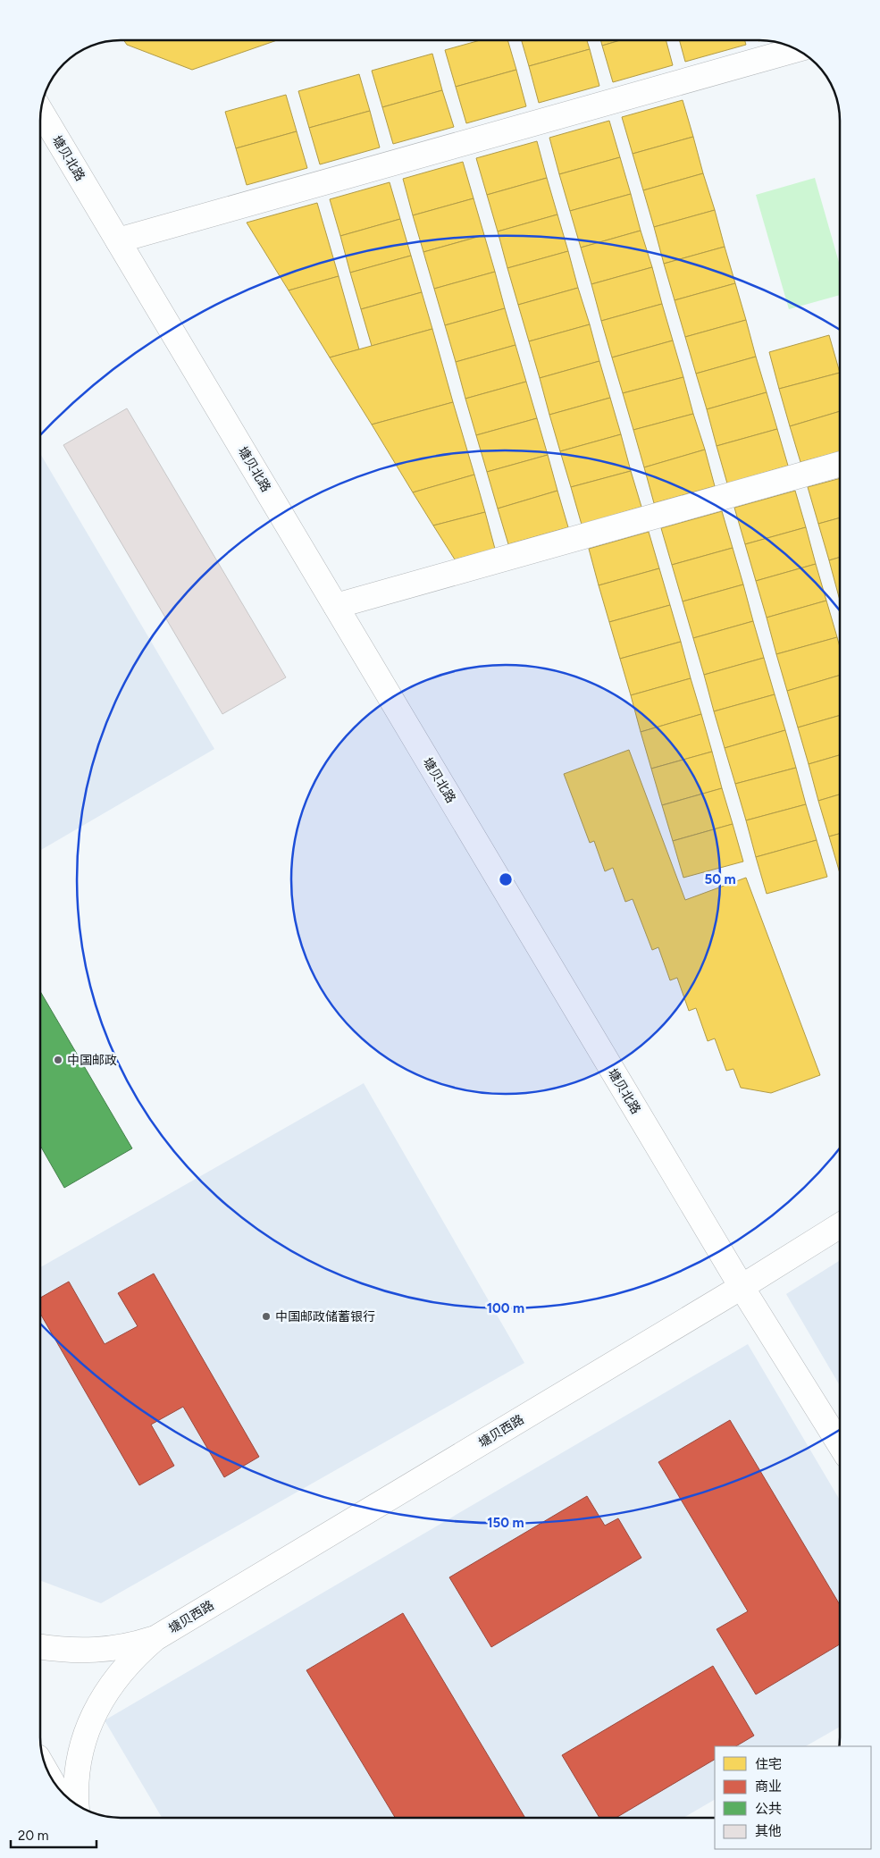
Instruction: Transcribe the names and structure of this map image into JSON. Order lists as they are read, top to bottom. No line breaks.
{"streets":{"main road":["塘贝北路","塘贝西路"]},"crossings":[["塘贝北路","塘贝西路"]],"places":["中国邮政","中国邮政储蓄银行"],"legend":["住宅","商业","公共","其他"],"scale_bar":"20 m","rings":["50 m","100 m","150 m"]}
